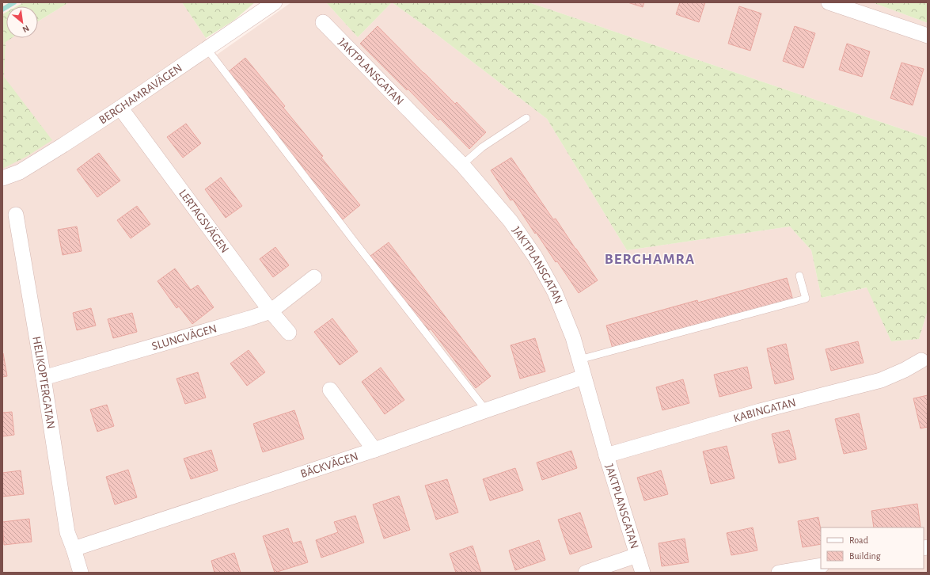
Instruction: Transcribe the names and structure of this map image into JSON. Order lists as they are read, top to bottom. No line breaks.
{"streets":{"street":["JAKTPLANSGATAN","BERGHAMRAVÄGEN","LERTAGSVÄGEN","SLUNGVÄGEN","HELIKOPTERGATAN","KABINGATAN","BÄCKVÄGEN"]},"crossings":[["JAKTPLANSGATAN","KABINGATAN"],["JAKTPLANSGATAN","BÄCKVÄGEN"],["BERGHAMRAVÄGEN","LERTAGSVÄGEN"],["LERTAGSVÄGEN","SLUNGVÄGEN"],["SLUNGVÄGEN","HELIKOPTERGATAN"],["HELIKOPTERGATAN","BÄCKVÄGEN"]],"districts":["BERGHAMRA"],"legend":["Road","Building"],"north":"bottom right"}
